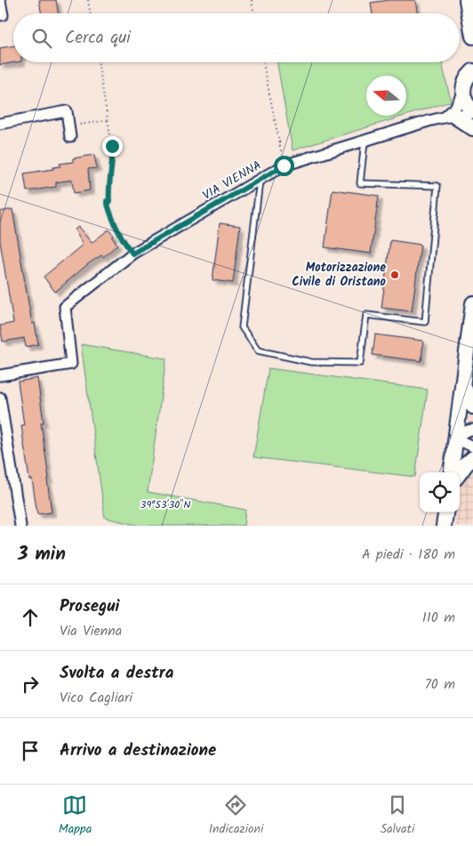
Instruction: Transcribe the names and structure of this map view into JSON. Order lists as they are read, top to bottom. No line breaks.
{"streets":{"street":["VIA VIENNA"]},"places":["Motorizzazione Civile di Oristano"],"north":"left","page":{"search":"Cerca qui","heading":["3 min","A piedi · 180 m"],"list":[["Prosegui","Via Vienna","110 m"],["Svolta a destra","Vico Cagliari","70 m"],"Arrivo a destinazione"],"nav":["Mappa","Indicazioni","Salvati"]},"coordinates":["39°53'30\"N"]}
